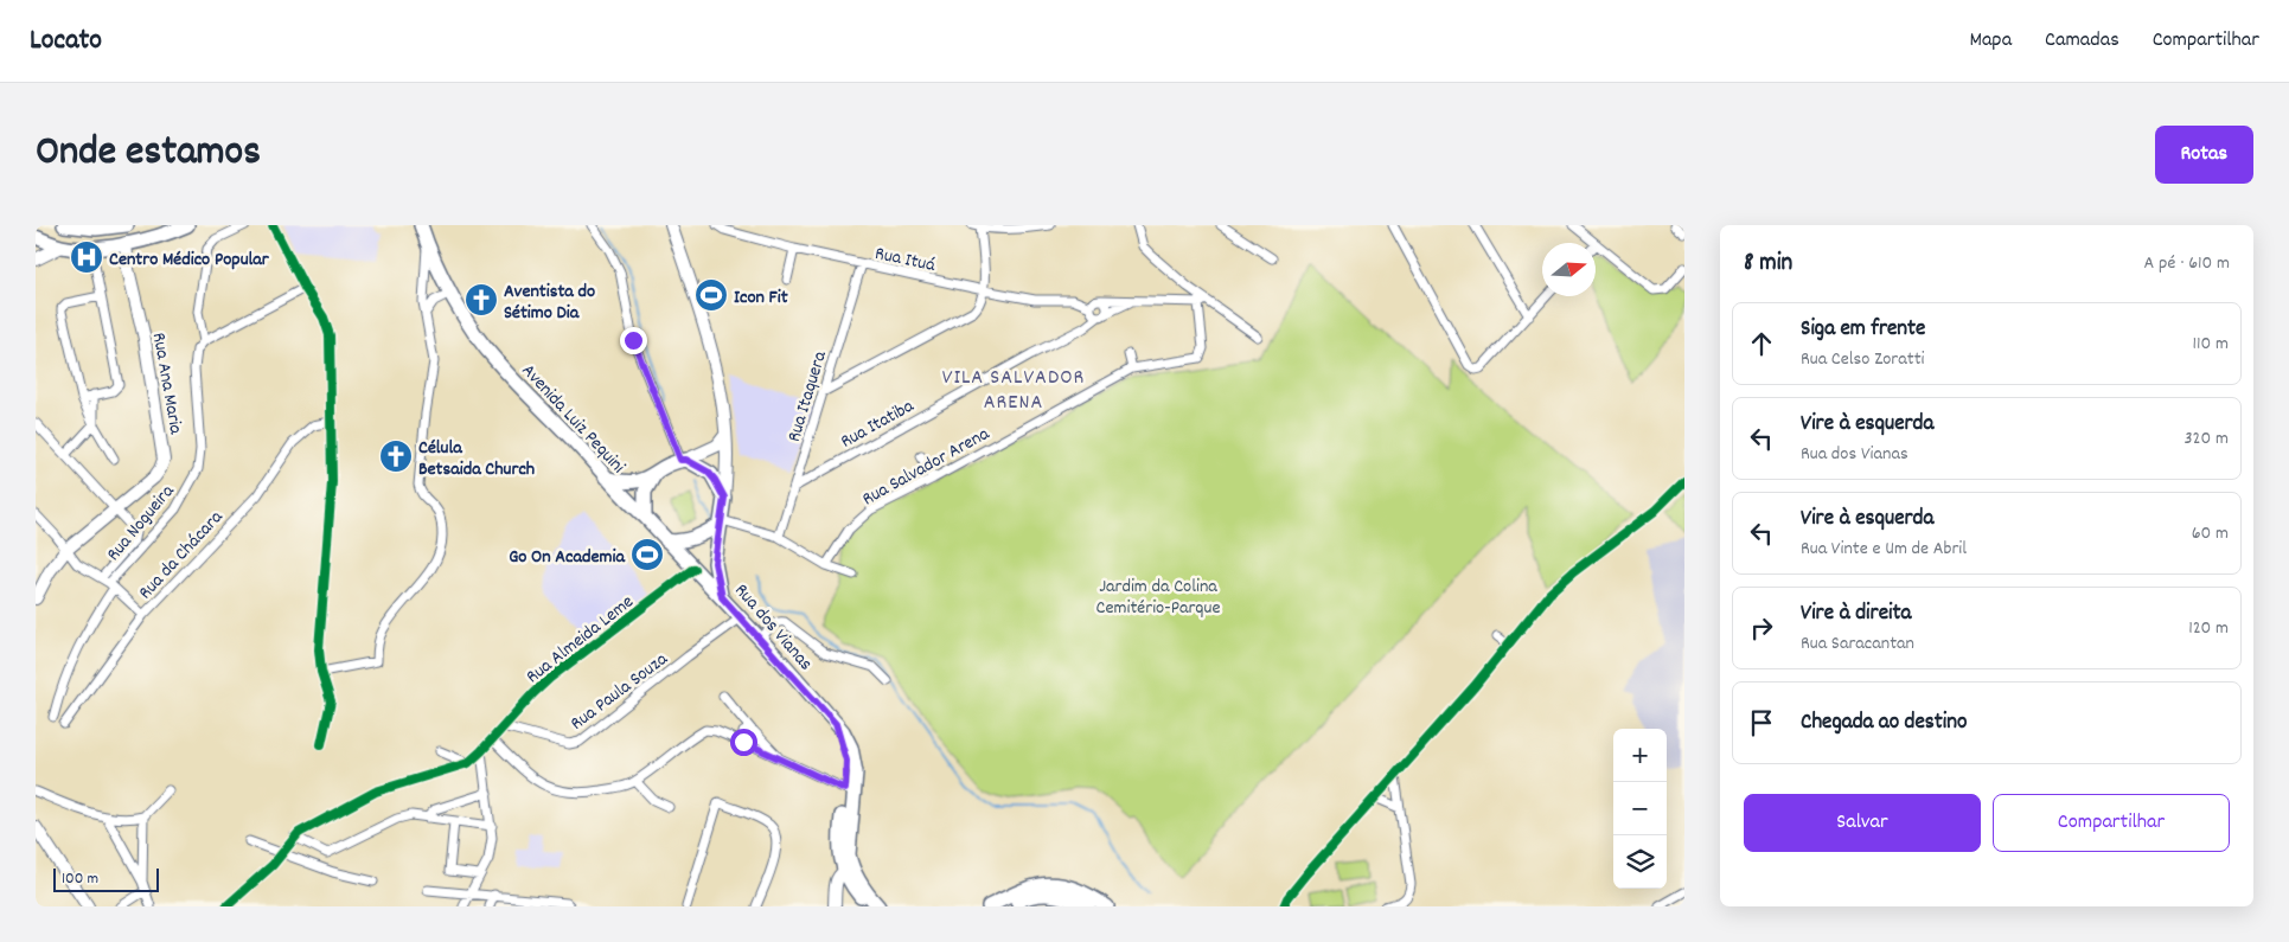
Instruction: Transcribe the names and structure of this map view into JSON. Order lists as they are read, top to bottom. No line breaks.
{"streets":{"main road":["Avenida Luiz Pequini","Rua dos Vianas"],"street":["Rua Ituá","Rua Ana Maria","Rua Itaquera","Rua Itatiba","Rua Salvador Arena","Rua Nogueira","Rua da Chácara","Rua Almeida Leme","Rua Paula Souza"]},"crossings":[["Rua Ituá","Rua Itaquera"],["Rua Itaquera","Rua Itatiba"],["Avenida Luiz Pequini","Rua dos Vianas"],["Avenida Luiz Pequini","Rua Almeida Leme"],["Rua dos Vianas","Rua Paula Souza"],["Rua Almeida Leme","Rua Paula Souza"]],"districts":["VILA SALVADOR ARENA"],"parks":["Jardim da Colina Cemitério-Parque"],"places":{"hospital":["Centro Médico Popular"],"sports":["Icon Fit","Go On Academia"],"church":["Aventista do Sétimo Dia","Célula Betsaida Church"]},"scale_bar":"100 m","north":"right","page":{"header":"Locato","nav":["Mapa","Camadas","Compartilhar"],"title":"Onde estamos","buttons":["Rotas",["Salvar","Compartilhar"]],"heading":["8 min","A pé · 610 m"],"list":[["Siga em frente","Rua Celso Zoratti","110 m"],["Vire à esquerda","Rua dos Vianas","320 m"],["Vire à esquerda","Rua Vinte e Um de Abril","60 m"],["Vire à direita","Rua Saracantan","120 m"],"Chegada ao destino"],"map_buttons":["+","−"],"scale":"100 m"}}
